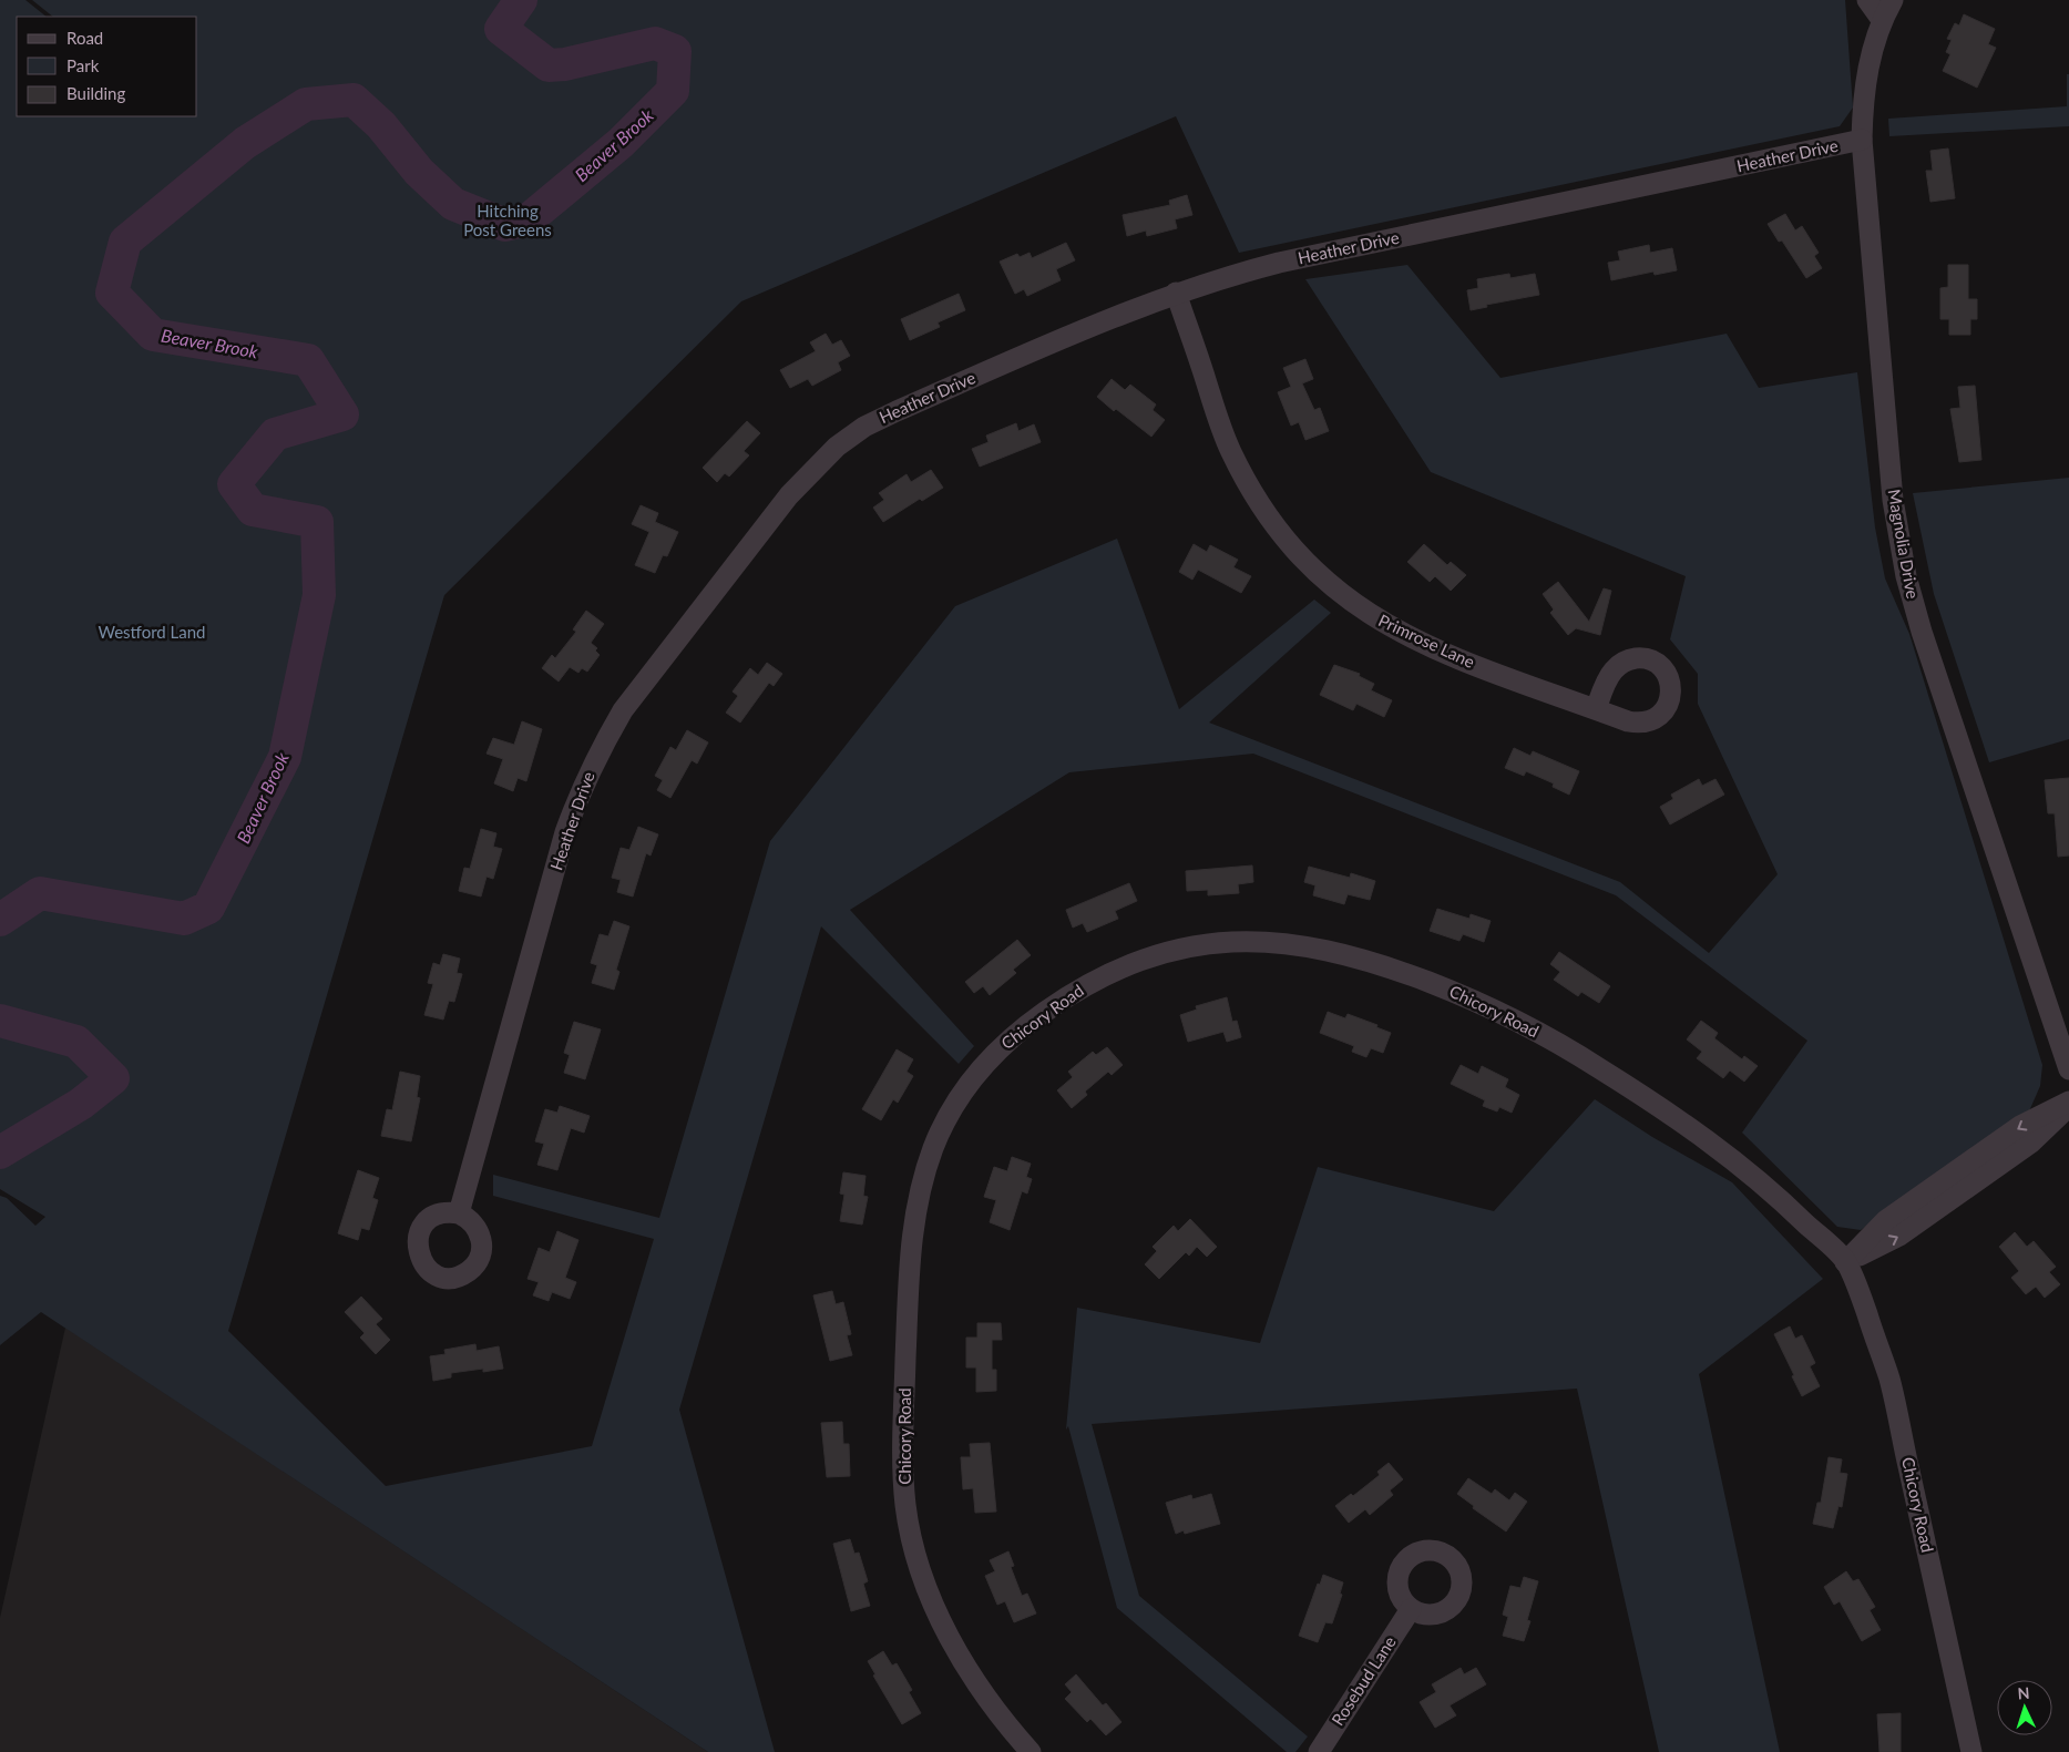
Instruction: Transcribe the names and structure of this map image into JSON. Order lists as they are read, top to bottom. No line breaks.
{"streets":{"street":["Heather Drive","Magnolia Drive","Primrose Lane","Chicory Road","Rosebud Lane"]},"crossings":[["Heather Drive","Magnolia Drive"],["Heather Drive","Primrose Lane"]],"water":["Beaver Brook"],"parks":["Hitching Post Greens","Westford Land"],"legend":["Road","Park","Building"],"north":"top"}
